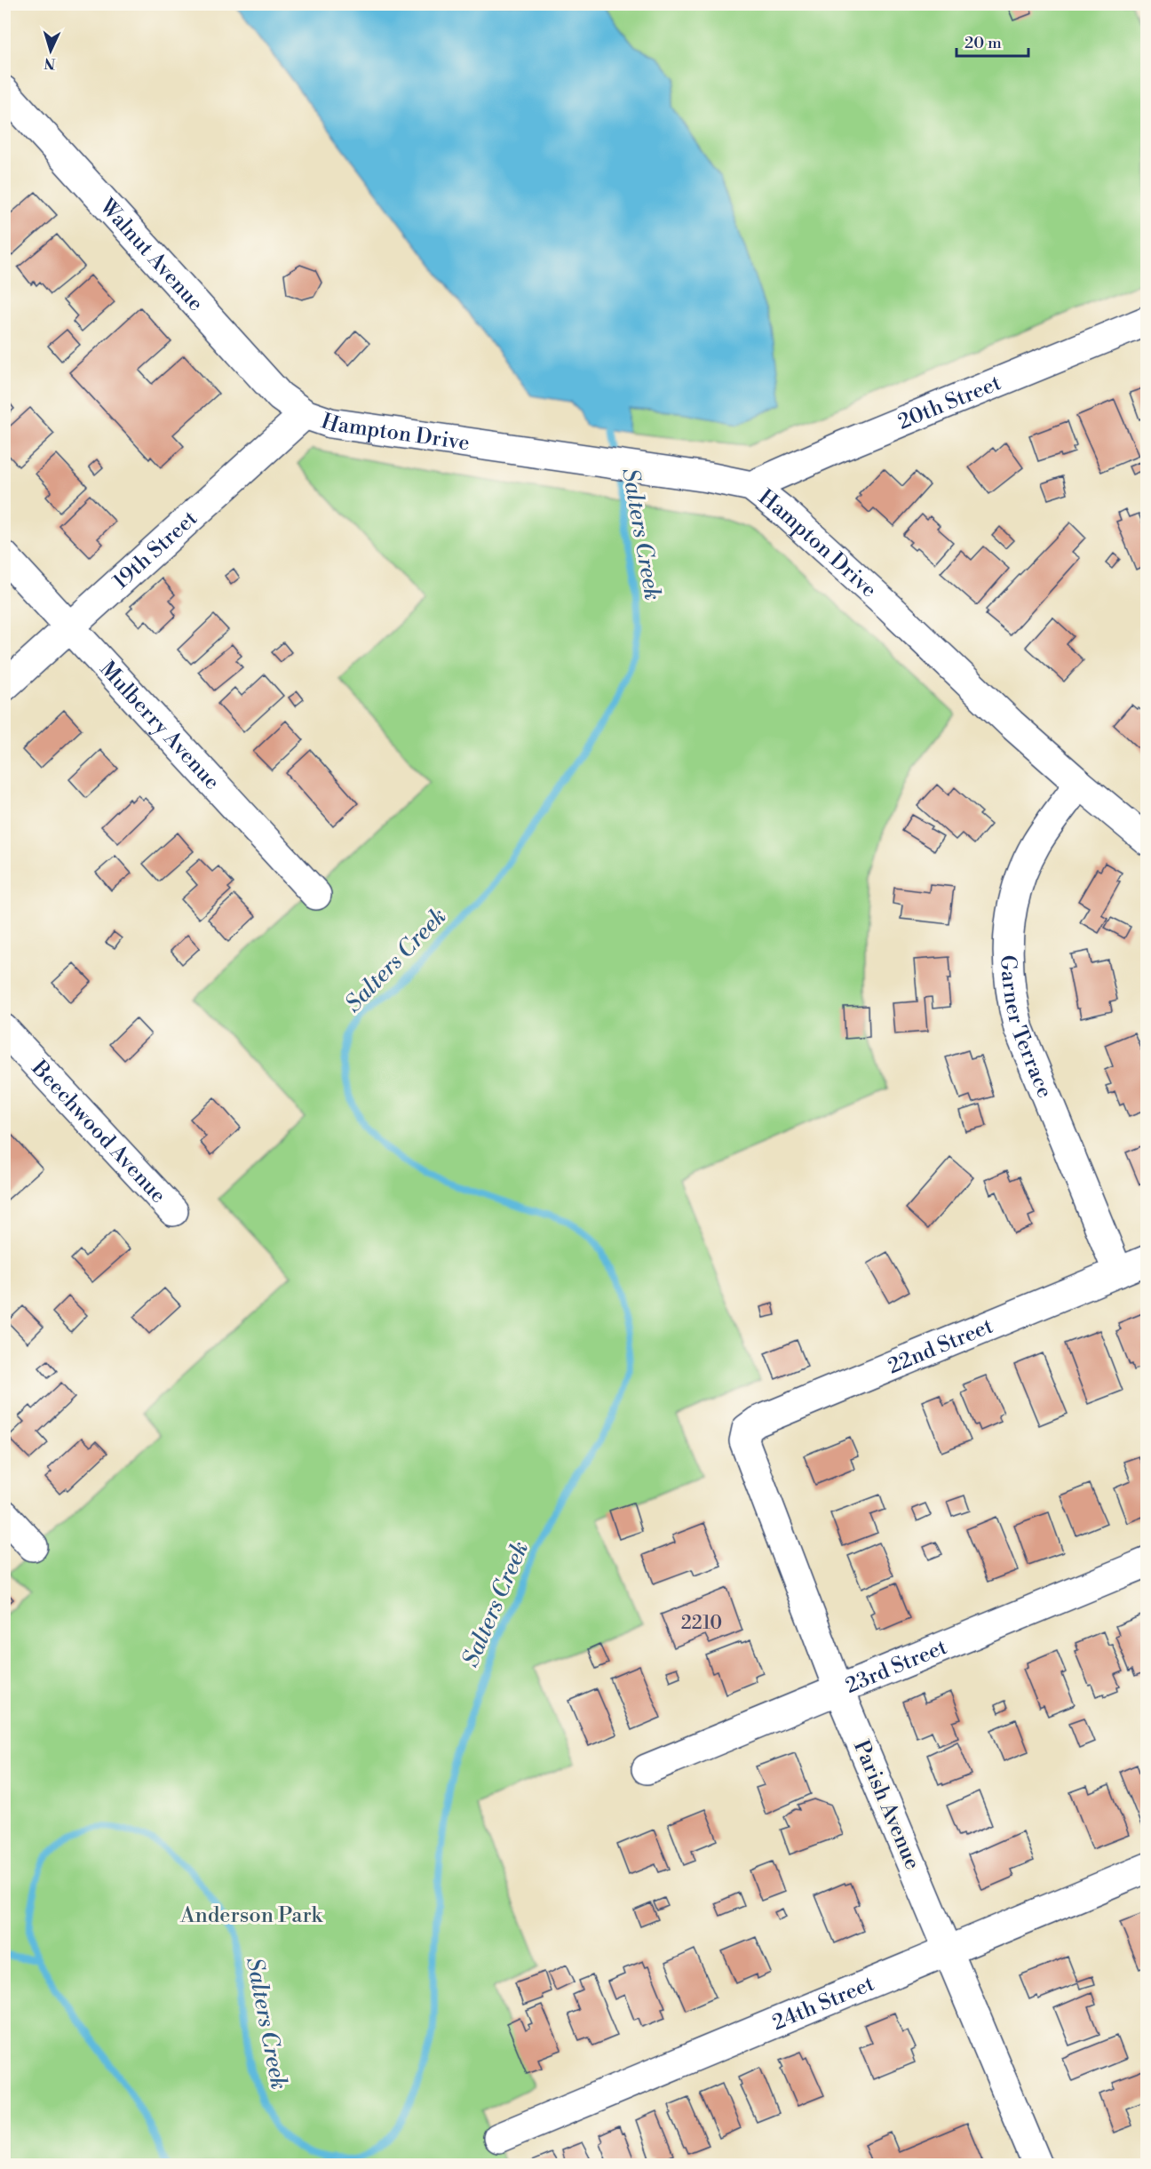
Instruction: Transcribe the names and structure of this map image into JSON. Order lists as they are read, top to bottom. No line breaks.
{"streets":{"street":["Walnut Avenue","20th Street","Hampton Drive","19th Street","Mulberry Avenue","Garner Terrace","Beechwood Avenue","22nd Street","23rd Street","Parish Avenue","24th Street"]},"crossings":[["Walnut Avenue","Hampton Drive"],["Walnut Avenue","19th Street"],["20th Street","Hampton Drive"],["Hampton Drive","19th Street"],["Hampton Drive","Garner Terrace"],["19th Street","Mulberry Avenue"],["Garner Terrace","22nd Street"],["22nd Street","Parish Avenue"],["23rd Street","Parish Avenue"],["Parish Avenue","24th Street"]],"water":["Salters Creek"],"parks":["Anderson Park"],"house_numbers":["2210"],"scale_bar":"20 m","north":"bottom"}
